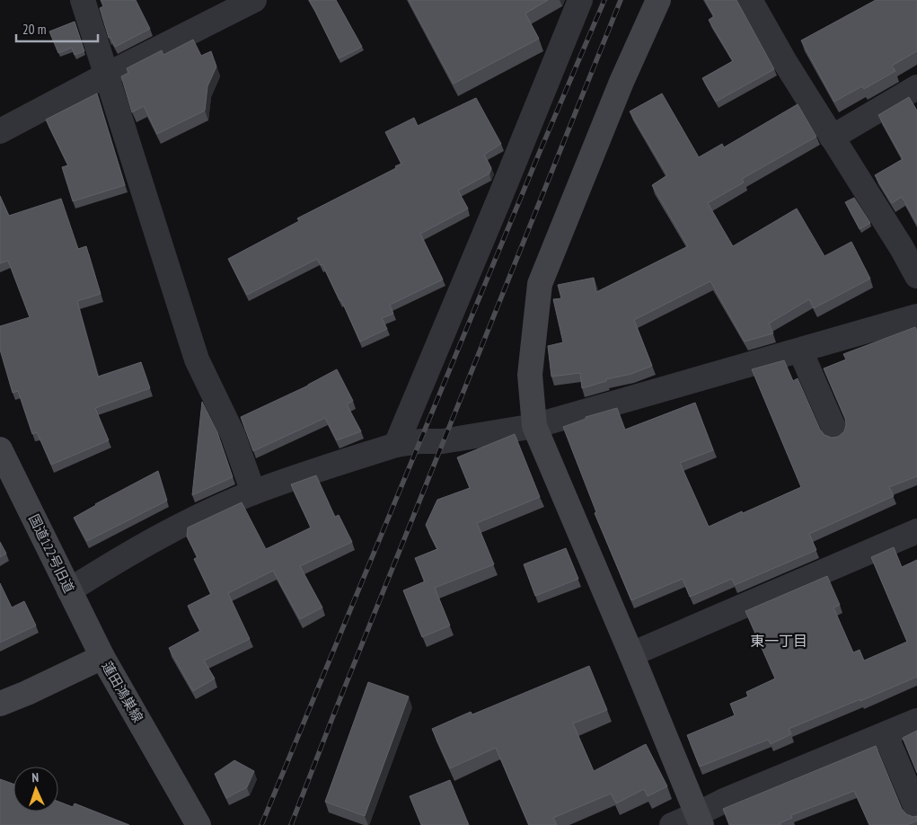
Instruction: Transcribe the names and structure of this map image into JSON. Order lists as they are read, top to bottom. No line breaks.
{"streets":{"street":["国道122号旧道","蓮田鴻巣線"]},"crossings":[["国道122号旧道","蓮田鴻巣線"]],"districts":["東一丁目"],"scale_bar":"20 m","north":"top"}
